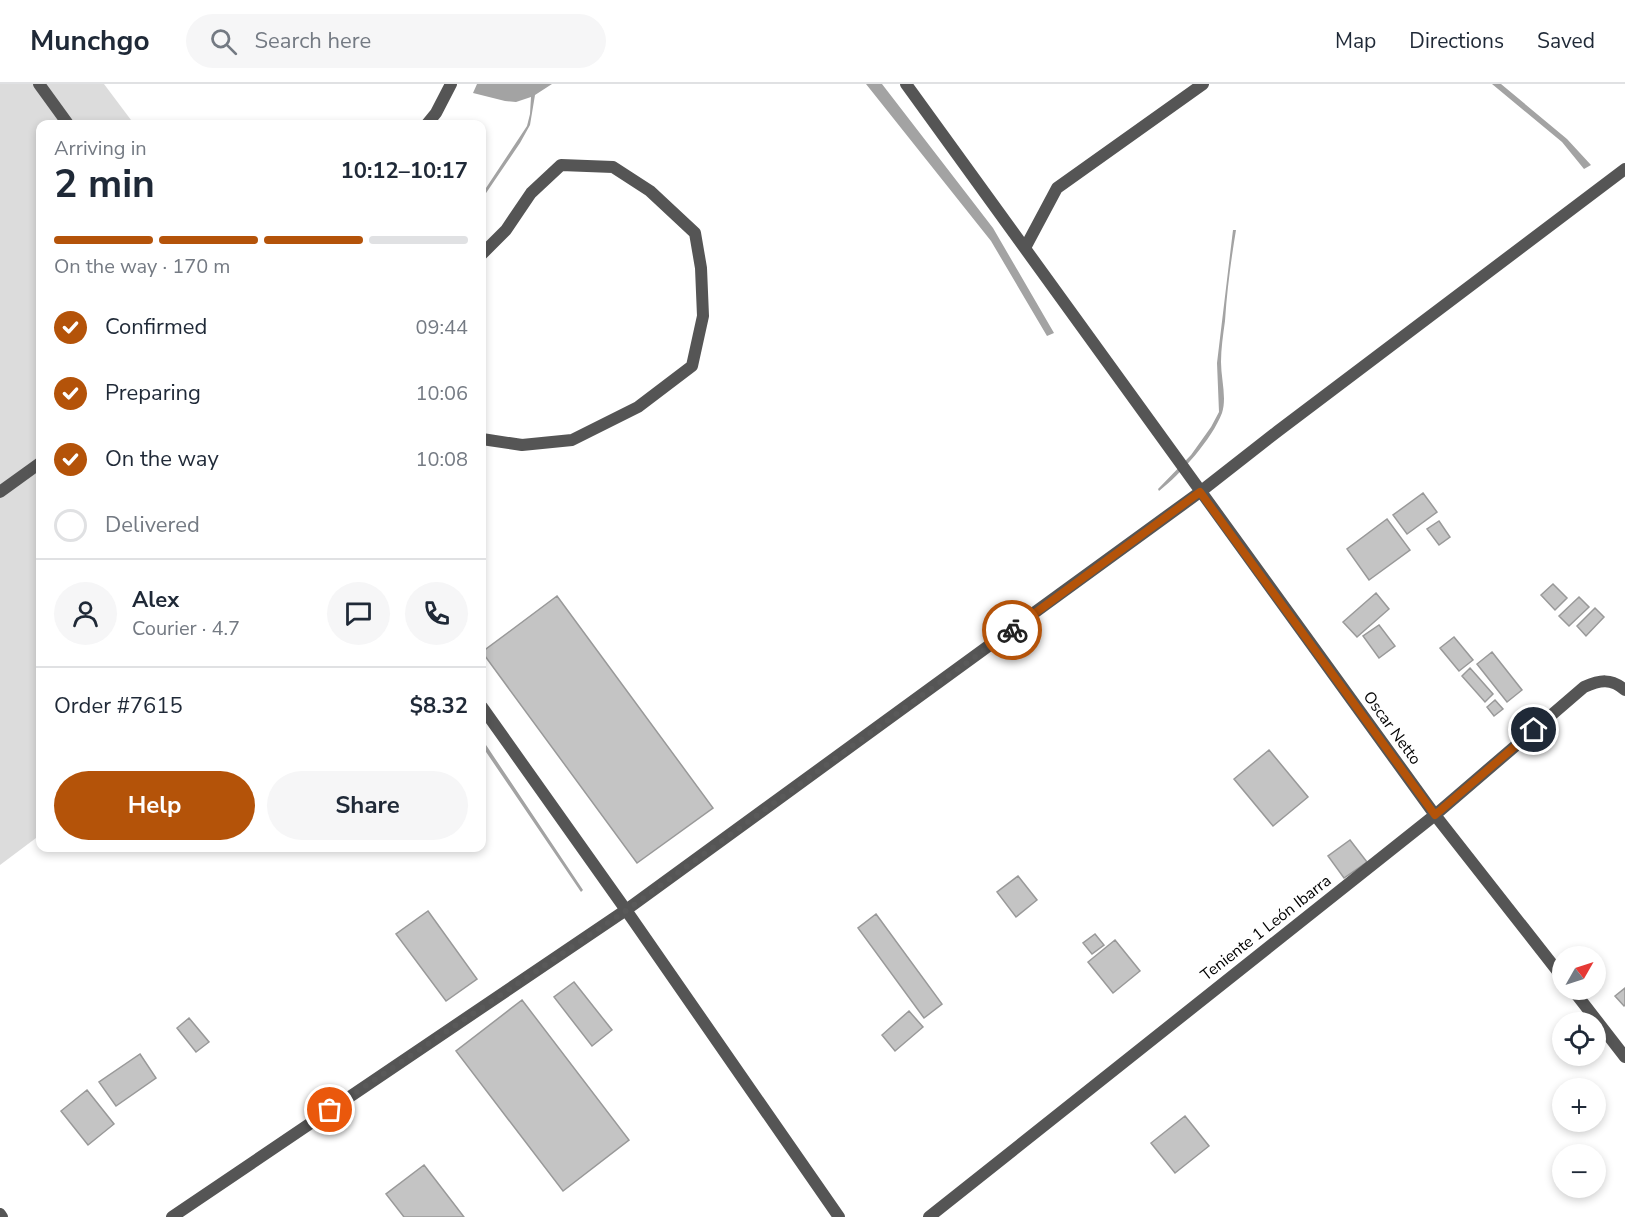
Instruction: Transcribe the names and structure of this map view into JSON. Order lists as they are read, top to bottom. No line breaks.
{"streets":{"street":["Oscar Netto","Teniente 1 León Ibarra"]},"crossings":[["Oscar Netto","Teniente 1 León Ibarra"]],"north":"top right","page":{"header":"Munchgo","search":"Search here","nav":["Map","Directions","Saved"],"heading":["2 min","Arriving in","10:12–10:17"],"panel":["Alex","Courier · 4.7","Order #7615","$8.32"],"bar":"On the way · 170 m","list":[["Confirmed","09:44"],["Preparing","10:06"],["On the way","10:08"],"Delivered"],"buttons":["Help","Share"],"map_buttons":["+","−"]}}
